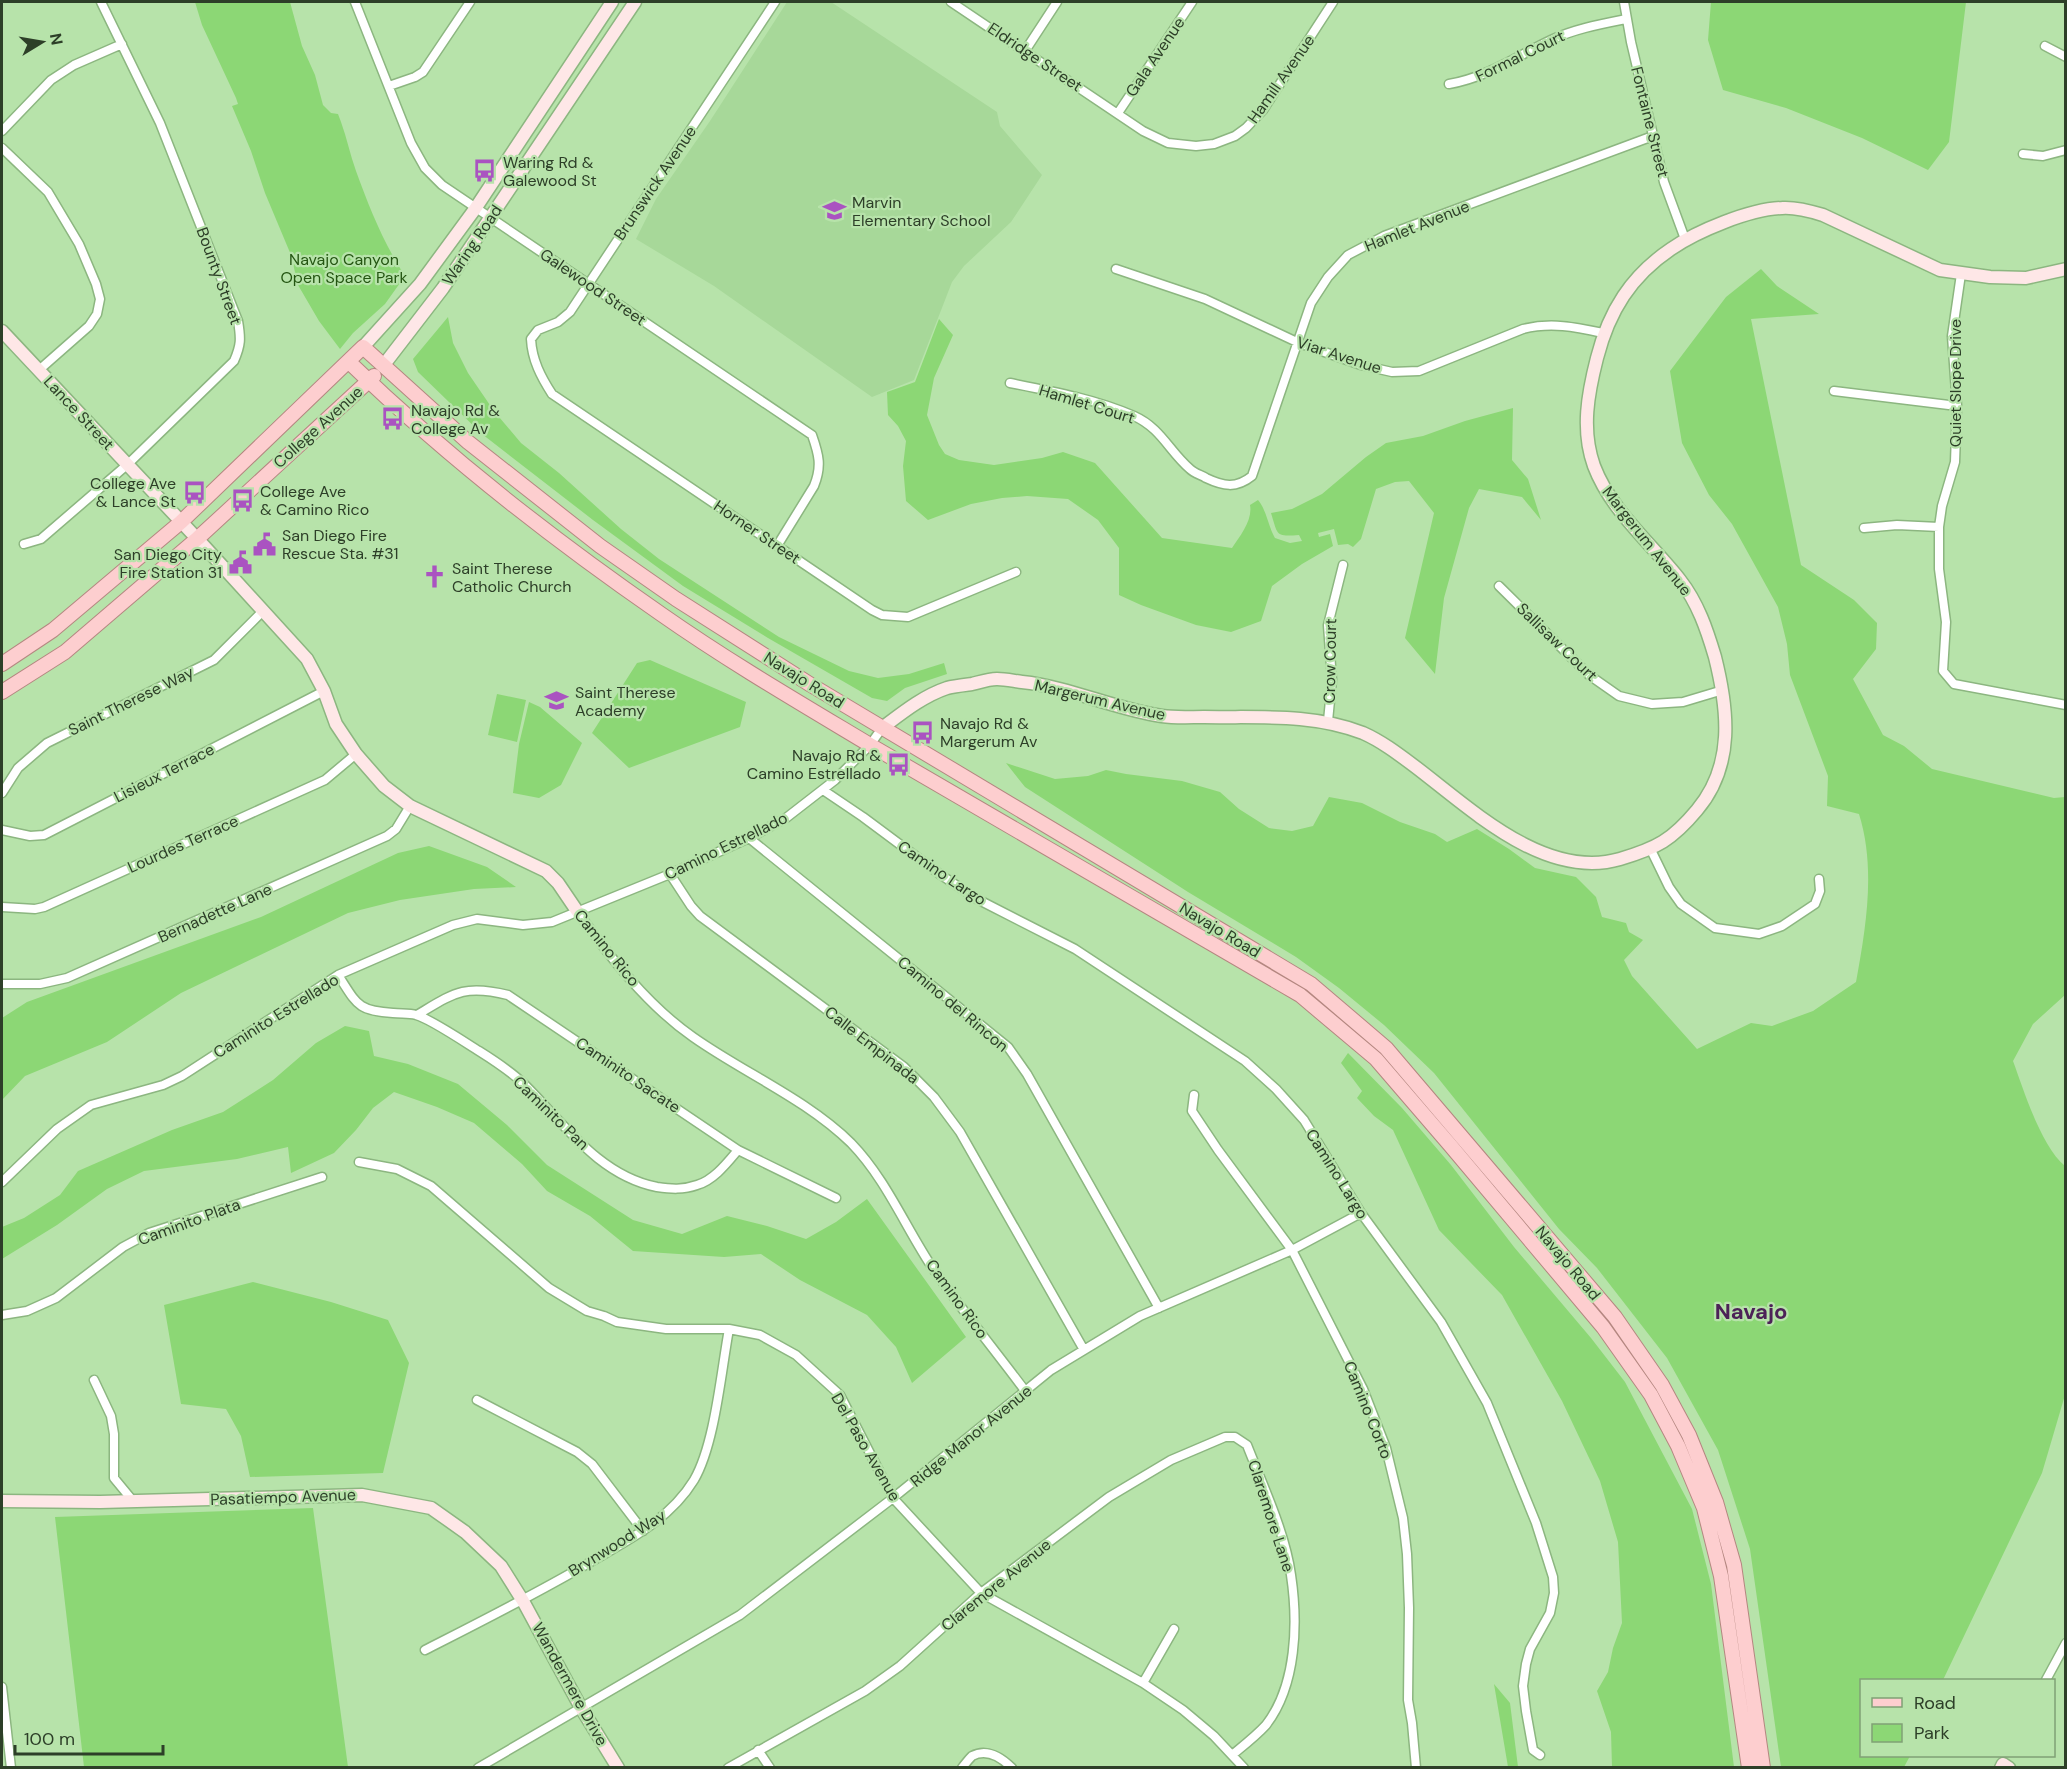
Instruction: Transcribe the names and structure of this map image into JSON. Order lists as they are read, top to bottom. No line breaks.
{"streets":{"main road":["College Avenue","Navajo Road"],"street":["Formal Court","Eldridge Street","Gala Avenue","Hamill Avenue","Fontaine Street","Brunswick Avenue","Hamlet Avenue","Waring Road","Bounty Street","Galewood Street","Viar Avenue","Quiet Slope Drive","Hamlet Court","Lance Street","Horner Street","Margerum Avenue","Sallisaw Court","Crow Court","Saint Therese Way","Lisieux Terrace","Lourdes Terrace","Camino Estrellado","Camino Largo","Bernadette Lane","Camino Rico","Camino del Rincon","Caminito Estrellado","Calle Empinada","Caminito Sacate","Caminito Pan","Caminito Plata","Camino Corto","Ridge Manor Avenue","Del Paso Avenue","Pasatiempo Avenue","Claremore Lane","Brynwood Way","Claremore Avenue","Wandermere Drive"]},"crossings":[["Formal Court","Fontaine Street"],["Eldridge Street","Gala Avenue"],["Eldridge Street","Hamill Avenue"],["Gala Avenue","Hamill Avenue"],["Fontaine Street","Hamlet Avenue"],["Fontaine Street","Margerum Avenue"],["Brunswick Avenue","Galewood Street"],["Brunswick Avenue","Horner Street"],["Hamlet Avenue","Viar Avenue"],["Hamlet Avenue","Hamlet Court"],["Waring Road","Galewood Street"],["Waring Road","College Avenue"],["Waring Road","Navajo Road"],["Bounty Street","Lance Street"],["Galewood Street","Horner Street"],["Viar Avenue","Margerum Avenue"],["Quiet Slope Drive","Margerum Avenue"],["Lance Street","College Avenue"],["Lance Street","Camino Rico"],["College Avenue","Navajo Road"],["College Avenue","Camino Rico"],["Margerum Avenue","Sallisaw Court"],["Margerum Avenue","Crow Court"],["Margerum Avenue","Navajo Road"],["Margerum Avenue","Camino Estrellado"],["Navajo Road","Camino Estrellado"],["Saint Therese Way","Camino Rico"],["Lisieux Terrace","Camino Rico"],["Lourdes Terrace","Camino Rico"],["Camino Estrellado","Camino Largo"],["Camino Estrellado","Camino Rico"],["Camino Estrellado","Camino del Rincon"],["Camino Estrellado","Caminito Estrellado"],["Camino Estrellado","Calle Empinada"],["Camino Largo","Ridge Manor Avenue"],["Bernadette Lane","Camino Rico"],["Camino Rico","Caminito Estrellado"],["Camino Rico","Ridge Manor Avenue"],["Camino del Rincon","Ridge Manor Avenue"],["Caminito Estrellado","Caminito Pan"],["Calle Empinada","Ridge Manor Avenue"],["Caminito Sacate","Caminito Pan"],["Camino Corto","Ridge Manor Avenue"],["Ridge Manor Avenue","Del Paso Avenue"],["Ridge Manor Avenue","Wandermere Drive"],["Del Paso Avenue","Claremore Lane"],["Del Paso Avenue","Brynwood Way"],["Del Paso Avenue","Claremore Avenue"],["Pasatiempo Avenue","Brynwood Way"],["Pasatiempo Avenue","Wandermere Drive"],["Claremore Lane","Claremore Avenue"],["Brynwood Way","Wandermere Drive"]],"districts":["Navajo"],"parks":["Navajo Canyon Open Space Park"],"places":{"bus stop":["Waring Rd & Galewood St","Navajo Rd & College Av","College Ave & Lance St","College Ave & Camino Rico","Navajo Rd & Margerum Av","Navajo Rd & Camino Estrellado"],"school or university":["Marvin Elementary School","Saint Therese Academy"],"public building":["San Diego Fire Rescue Sta. #31","San Diego City Fire Station 31"],"church":["Saint Therese Catholic Church"]},"legend":["Road","Park"],"scale_bar":"100 m","north":"right"}
